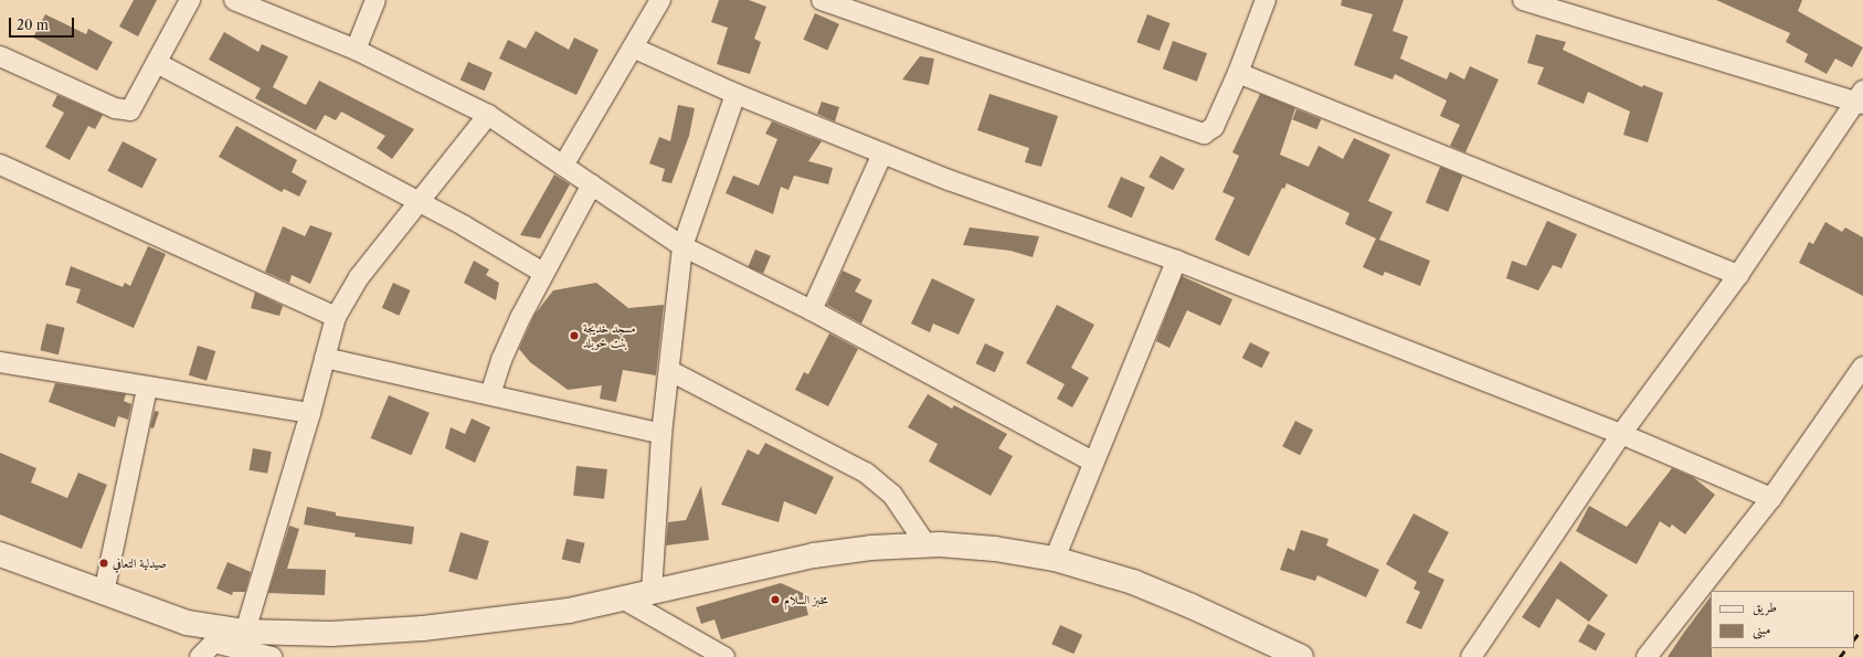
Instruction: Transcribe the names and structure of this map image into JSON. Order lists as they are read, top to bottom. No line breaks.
{"places":["مسجد خديجة بنت خويلد","صيدلية التعافي","مخبز السلام"],"legend":["طريق","مبنى"],"scale_bar":"20 m"}
